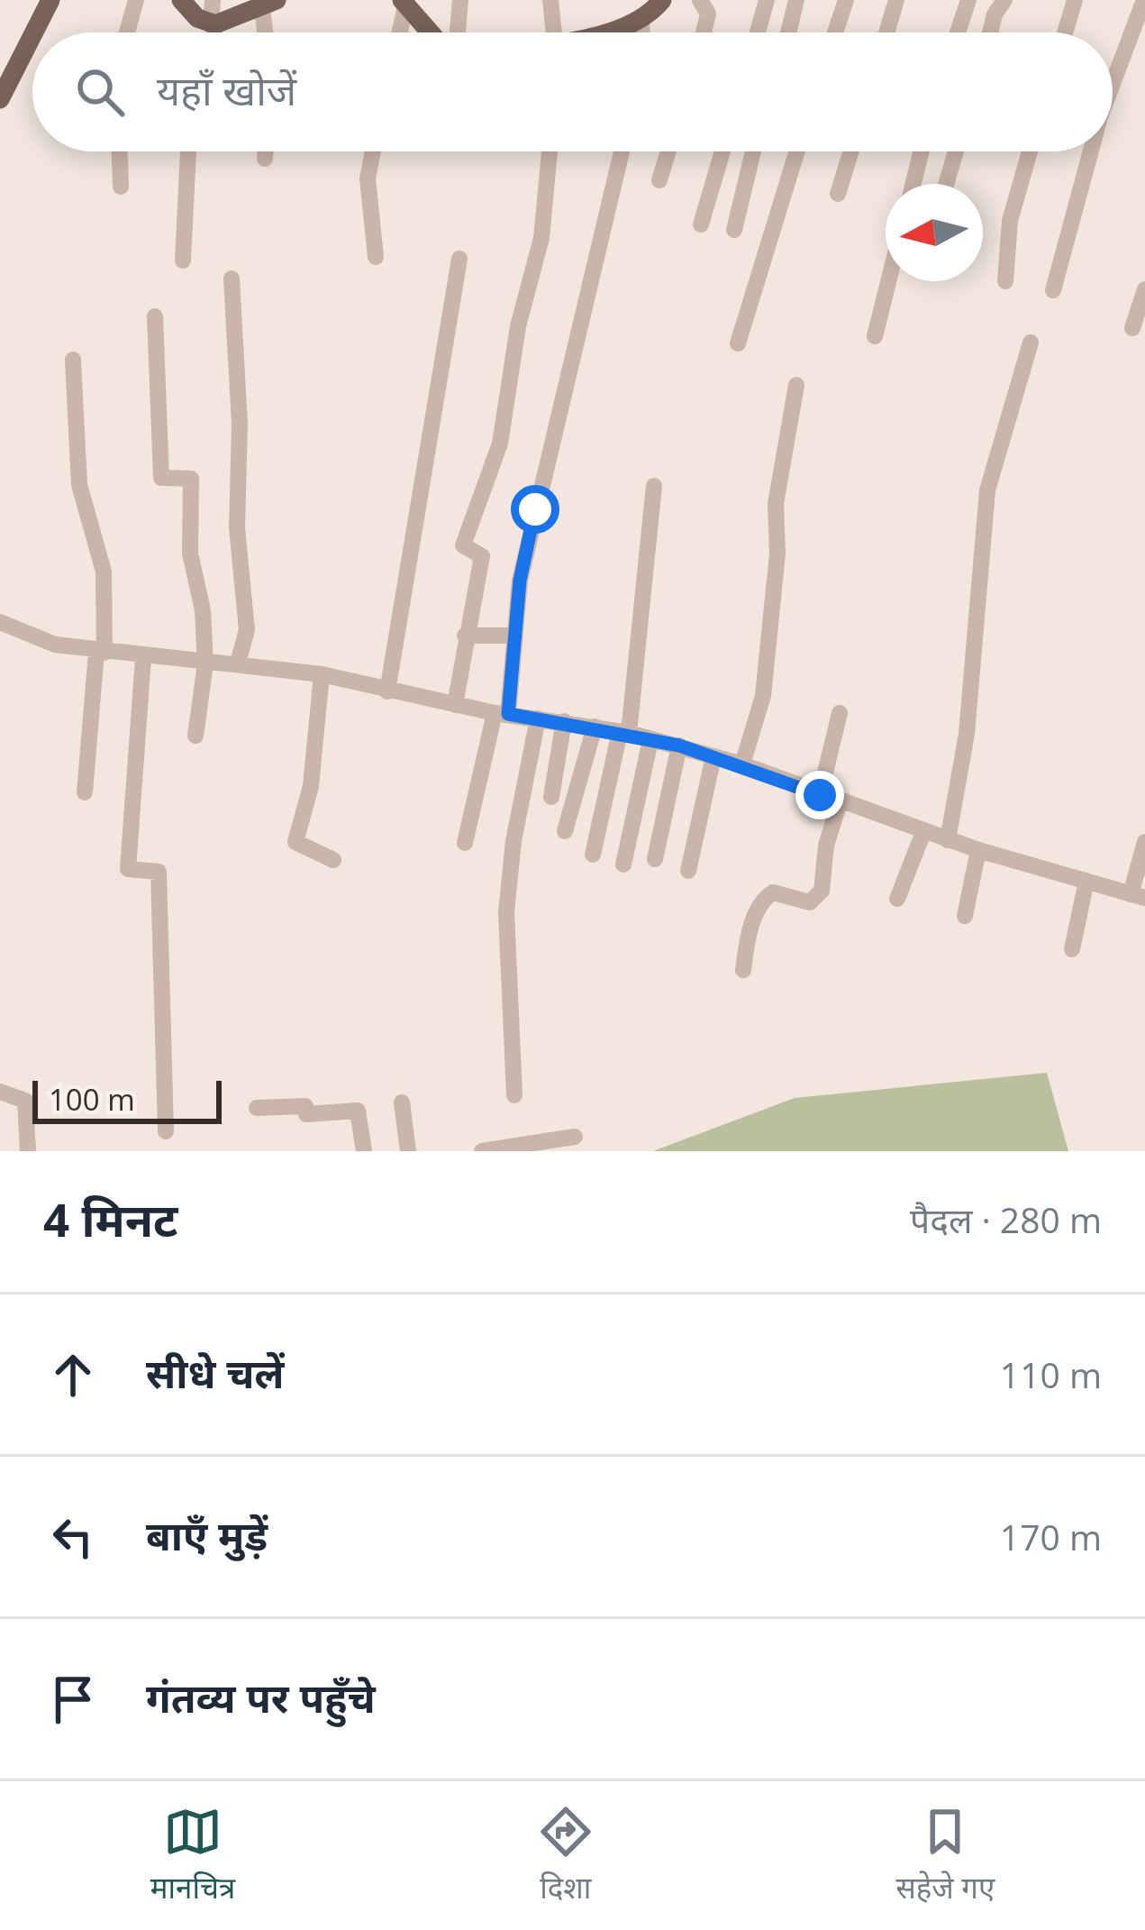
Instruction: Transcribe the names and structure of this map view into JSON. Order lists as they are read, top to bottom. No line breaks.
{"scale_bar":"100 m","north":"left","page":{"search":"यहाँ खोजें","scale":"100 m","heading":["4 मिनट","पैदल · 280 m"],"list":[["सीधे चलें","110 m"],["बाएँ मुड़ें","170 m"],"गंतव्य पर पहुँचे"],"nav":["मानचित्र","दिशा","सहेजे गए"]}}
